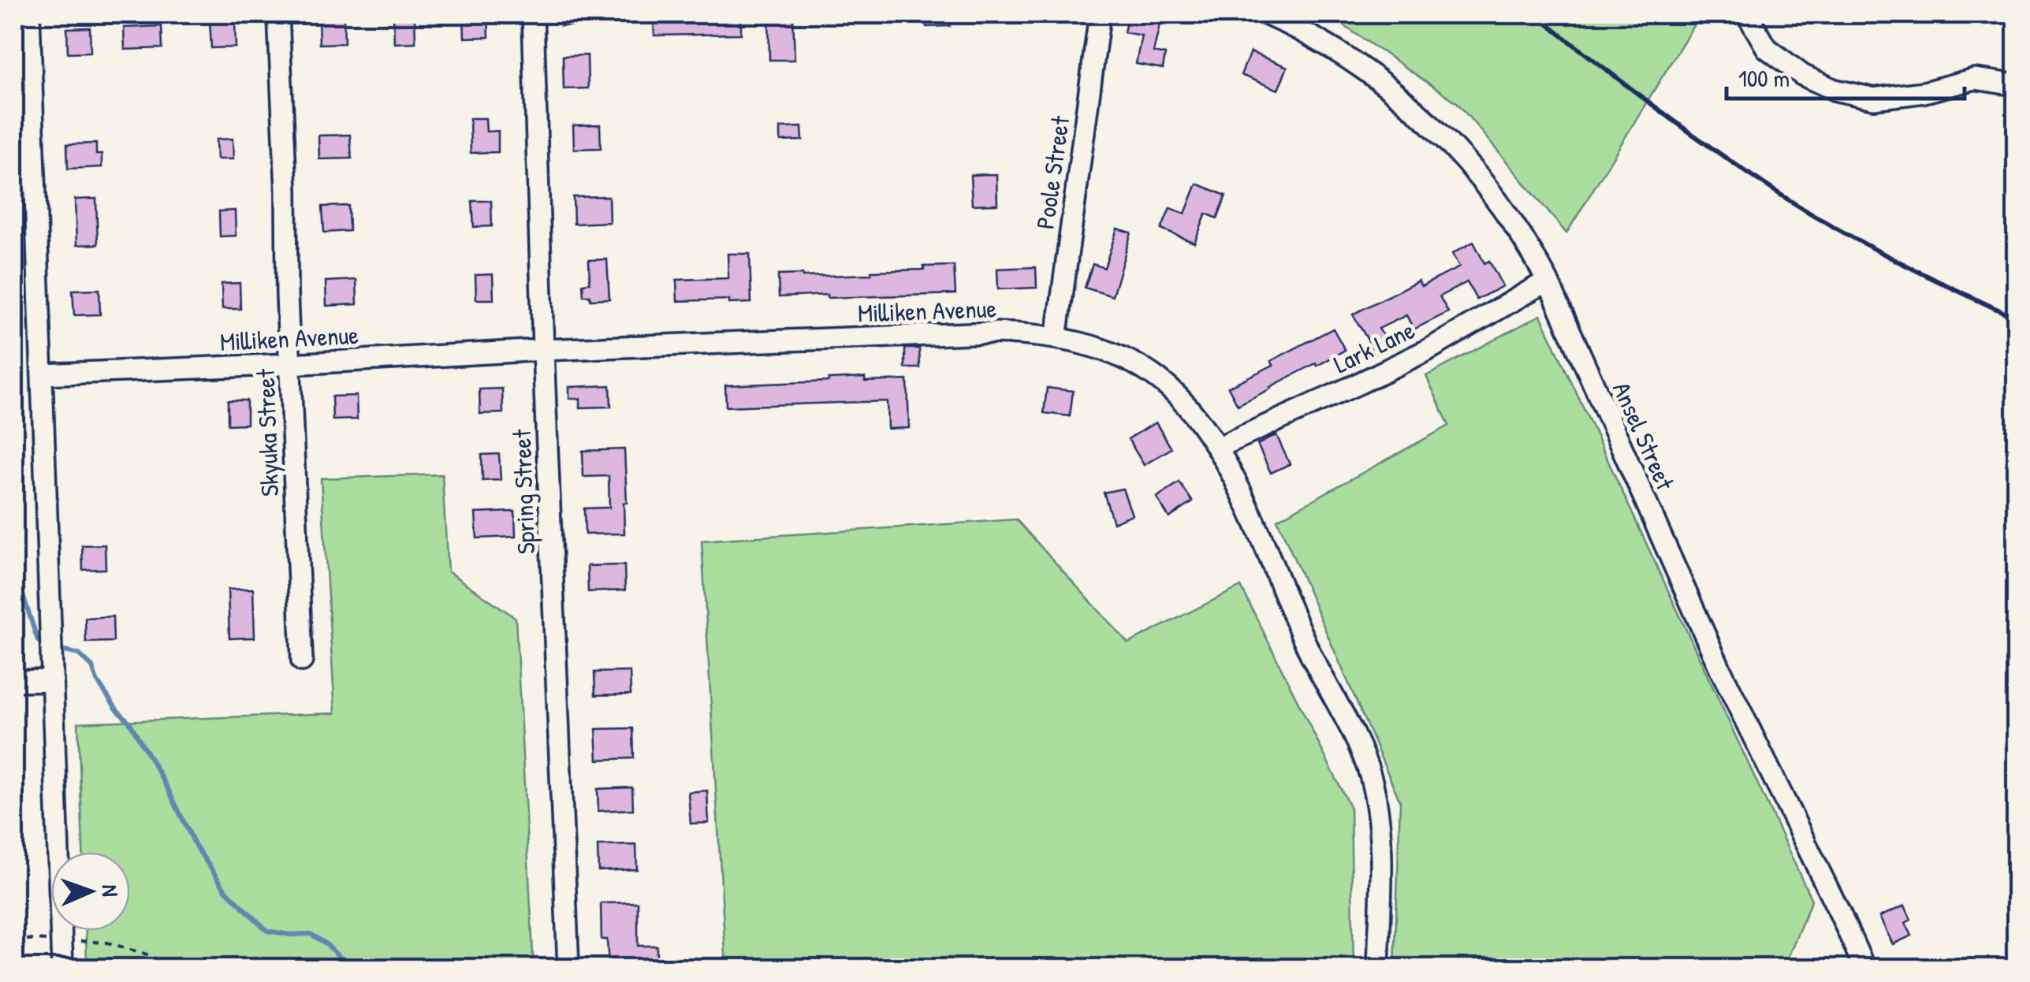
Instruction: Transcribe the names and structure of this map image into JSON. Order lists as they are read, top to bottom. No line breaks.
{"streets":{"street":["Poole Street","Milliken Avenue","Lark Lane","Skyuka Street","Ansel Street","Spring Street"]},"crossings":[["Poole Street","Milliken Avenue"],["Milliken Avenue","Lark Lane"],["Milliken Avenue","Skyuka Street"],["Milliken Avenue","Spring Street"],["Lark Lane","Ansel Street"]],"scale_bar":"100 m","north":"right"}
